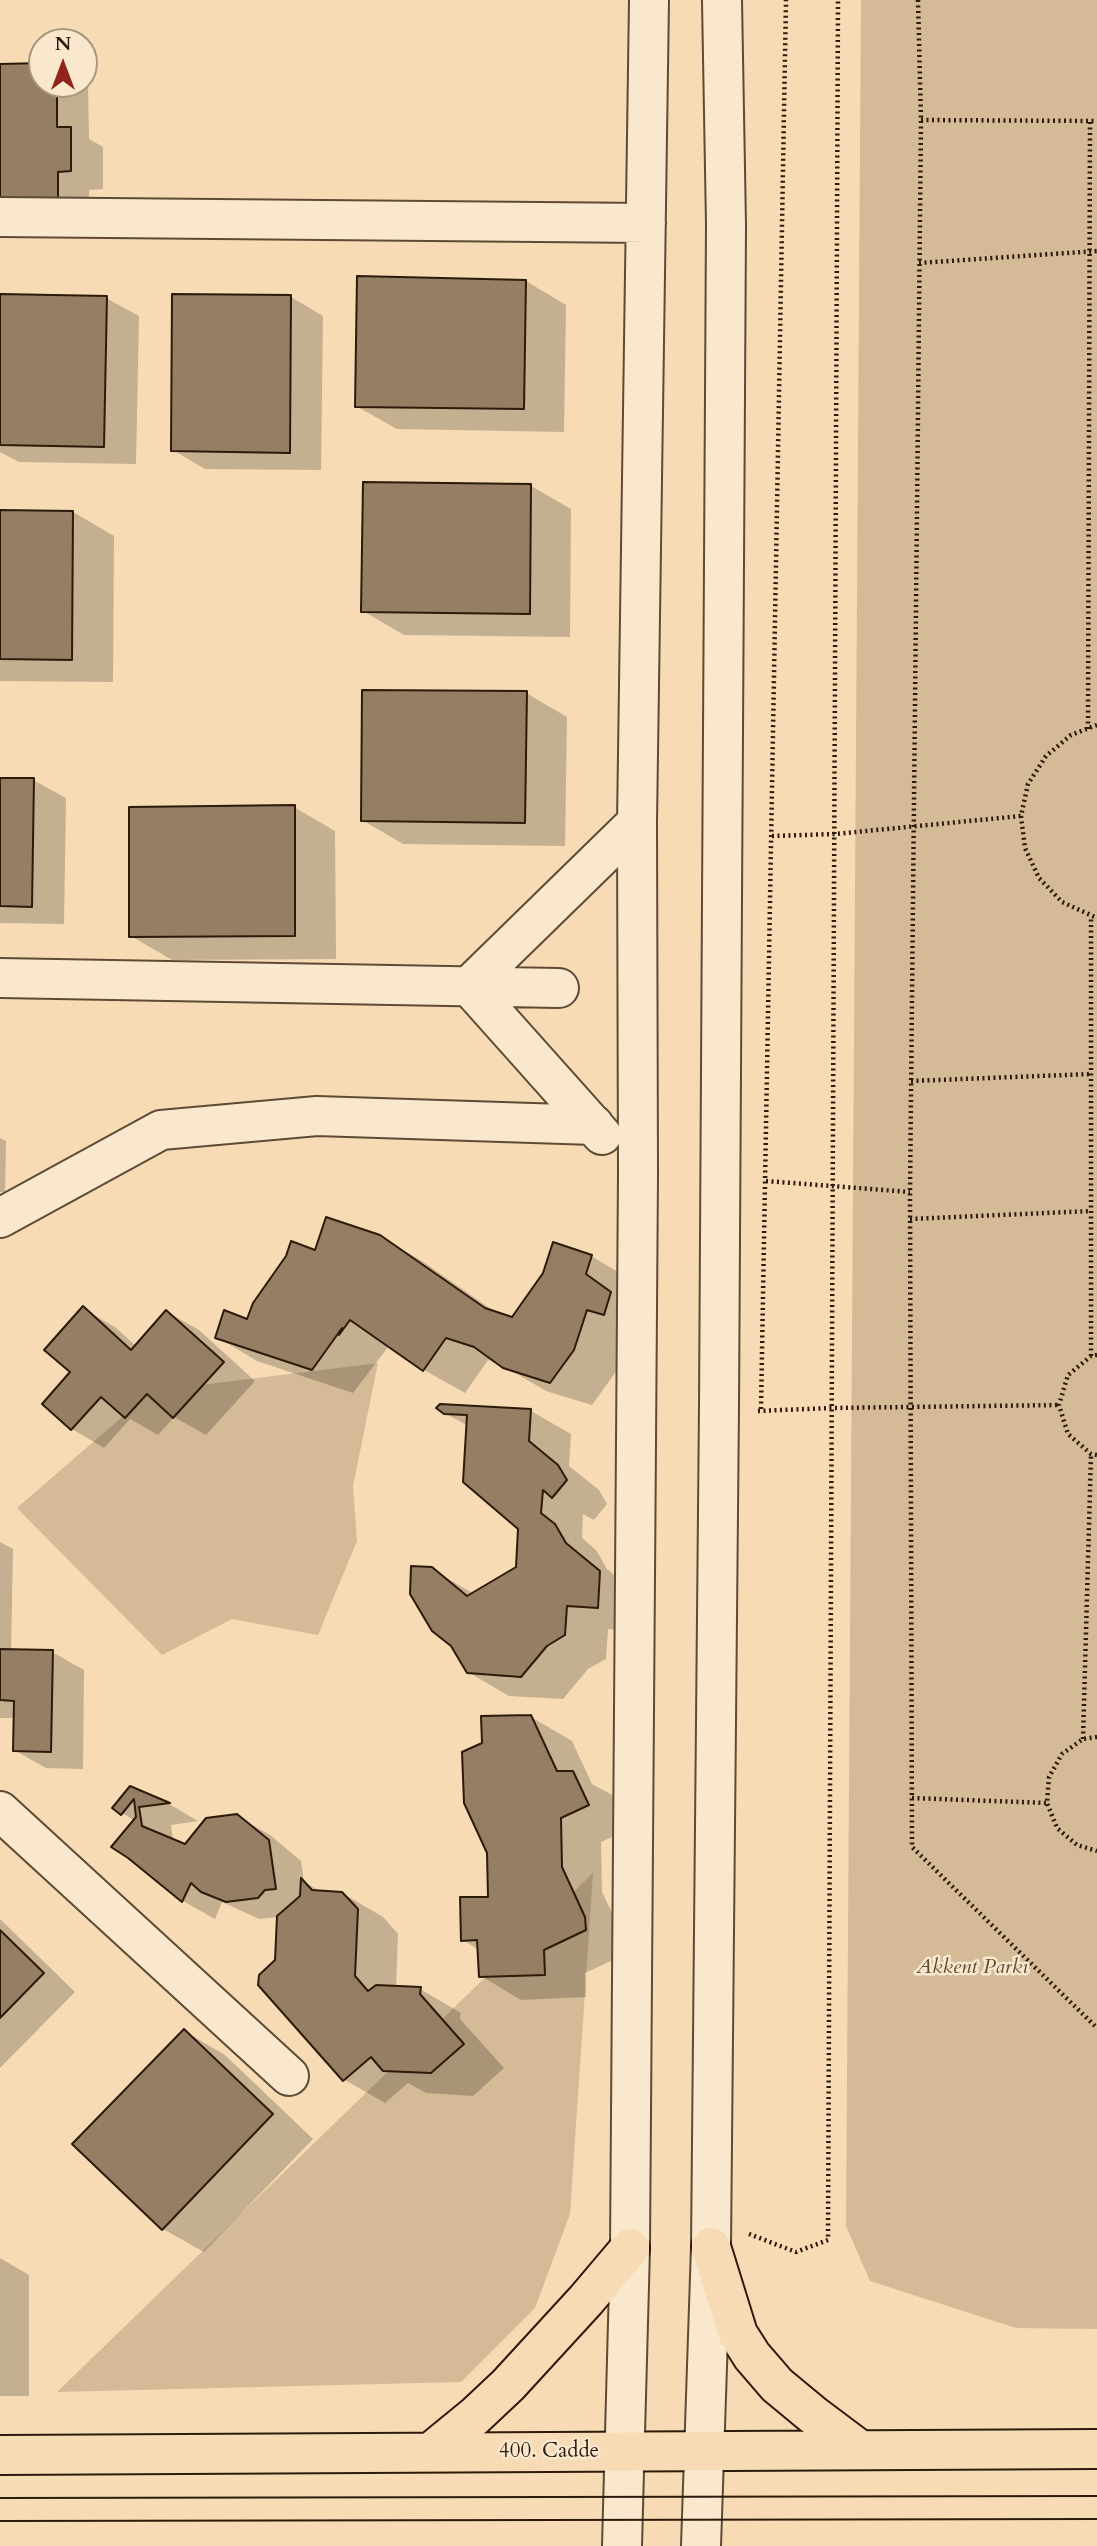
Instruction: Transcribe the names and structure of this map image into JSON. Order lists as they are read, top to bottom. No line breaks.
{"streets":{"main road":["400. Cadde"]},"parks":["Akkent Parkı"],"north":"top"}
